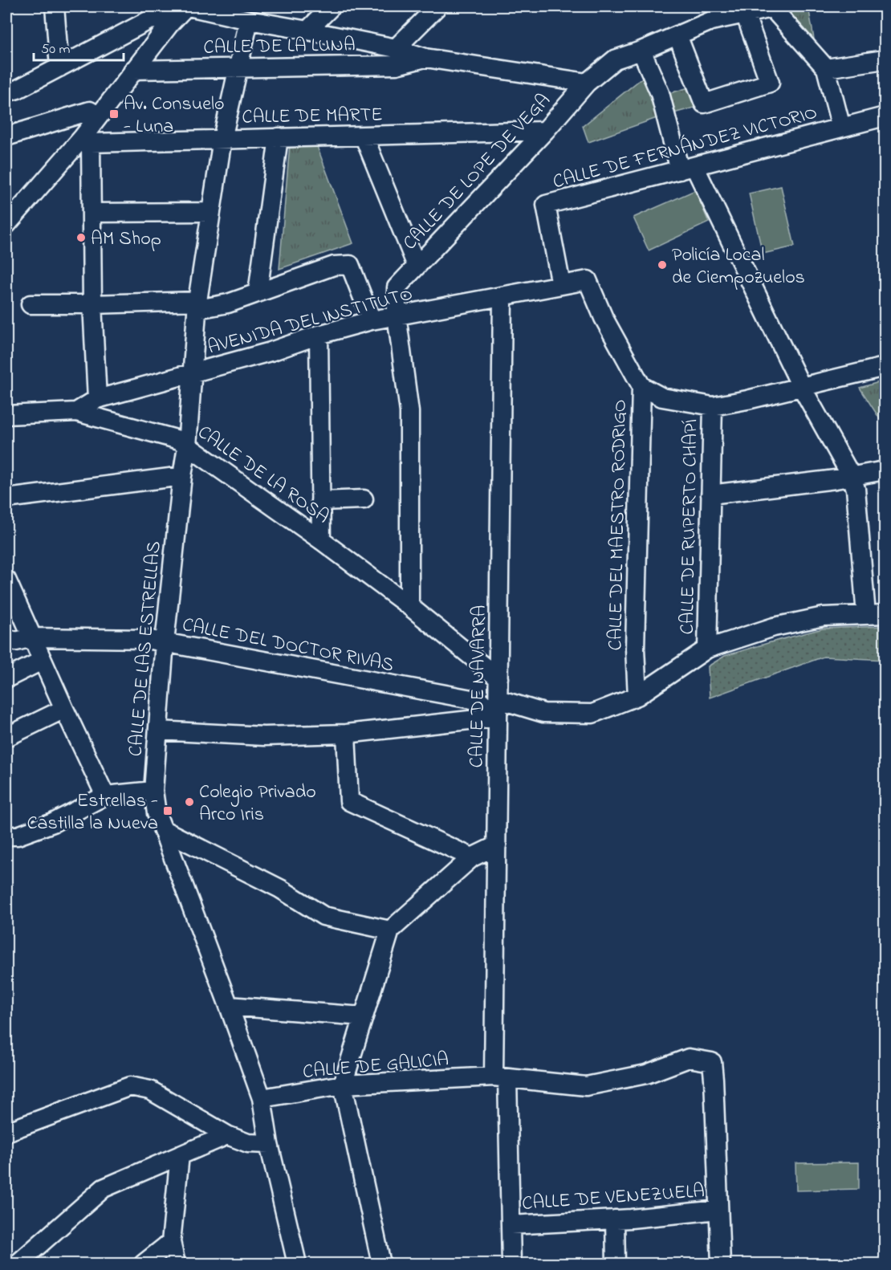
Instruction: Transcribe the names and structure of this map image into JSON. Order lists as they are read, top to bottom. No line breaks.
{"streets":{"street":["CALLE DE LA LUNA","CALLE DE MARTE","CALLE DE FERNÁNDEZ VICTORIO","CALLE DE LOPE DE VEGA","AVENIDA DEL INSTITUTO","CALLE DE LA ROSA","CALLE DEL MAESTRO RODRIGO","CALLE DE RUPERTO CHAPÍ","CALLE DEL DOCTOR RIVAS","CALLE DE LAS ESTRELLAS","CALLE DE NAVARRA","CALLE DE GALICIA","CALLE DE VENEZUELA"]},"crossings":[["CALLE DE LA LUNA","CALLE DE LAS ESTRELLAS"],["CALLE DE MARTE","CALLE DE LOPE DE VEGA"],["CALLE DE MARTE","CALLE DE LAS ESTRELLAS"],["CALLE DE FERNÁNDEZ VICTORIO","AVENIDA DEL INSTITUTO"],["CALLE DE LOPE DE VEGA","AVENIDA DEL INSTITUTO"],["AVENIDA DEL INSTITUTO","CALLE DE LA ROSA"],["AVENIDA DEL INSTITUTO","CALLE DEL MAESTRO RODRIGO"],["AVENIDA DEL INSTITUTO","CALLE DE LAS ESTRELLAS"],["AVENIDA DEL INSTITUTO","CALLE DE NAVARRA"],["CALLE DE LA ROSA","CALLE DE LAS ESTRELLAS"],["CALLE DE LA ROSA","CALLE DE NAVARRA"],["CALLE DEL DOCTOR RIVAS","CALLE DE LAS ESTRELLAS"],["CALLE DEL DOCTOR RIVAS","CALLE DE NAVARRA"],["CALLE DE LAS ESTRELLAS","CALLE DE GALICIA"],["CALLE DE NAVARRA","CALLE DE GALICIA"],["CALLE DE NAVARRA","CALLE DE VENEZUELA"],["CALLE DE GALICIA","CALLE DE VENEZUELA"]],"places":{"transit":["Av. Consuelo - Luna","Estrellas - Castilla la Nueva"],"other":["AM Shop","Policía Local de Ciempozuelos","Colegio Privado Arco Iris"]},"scale_bar":"50 m"}
